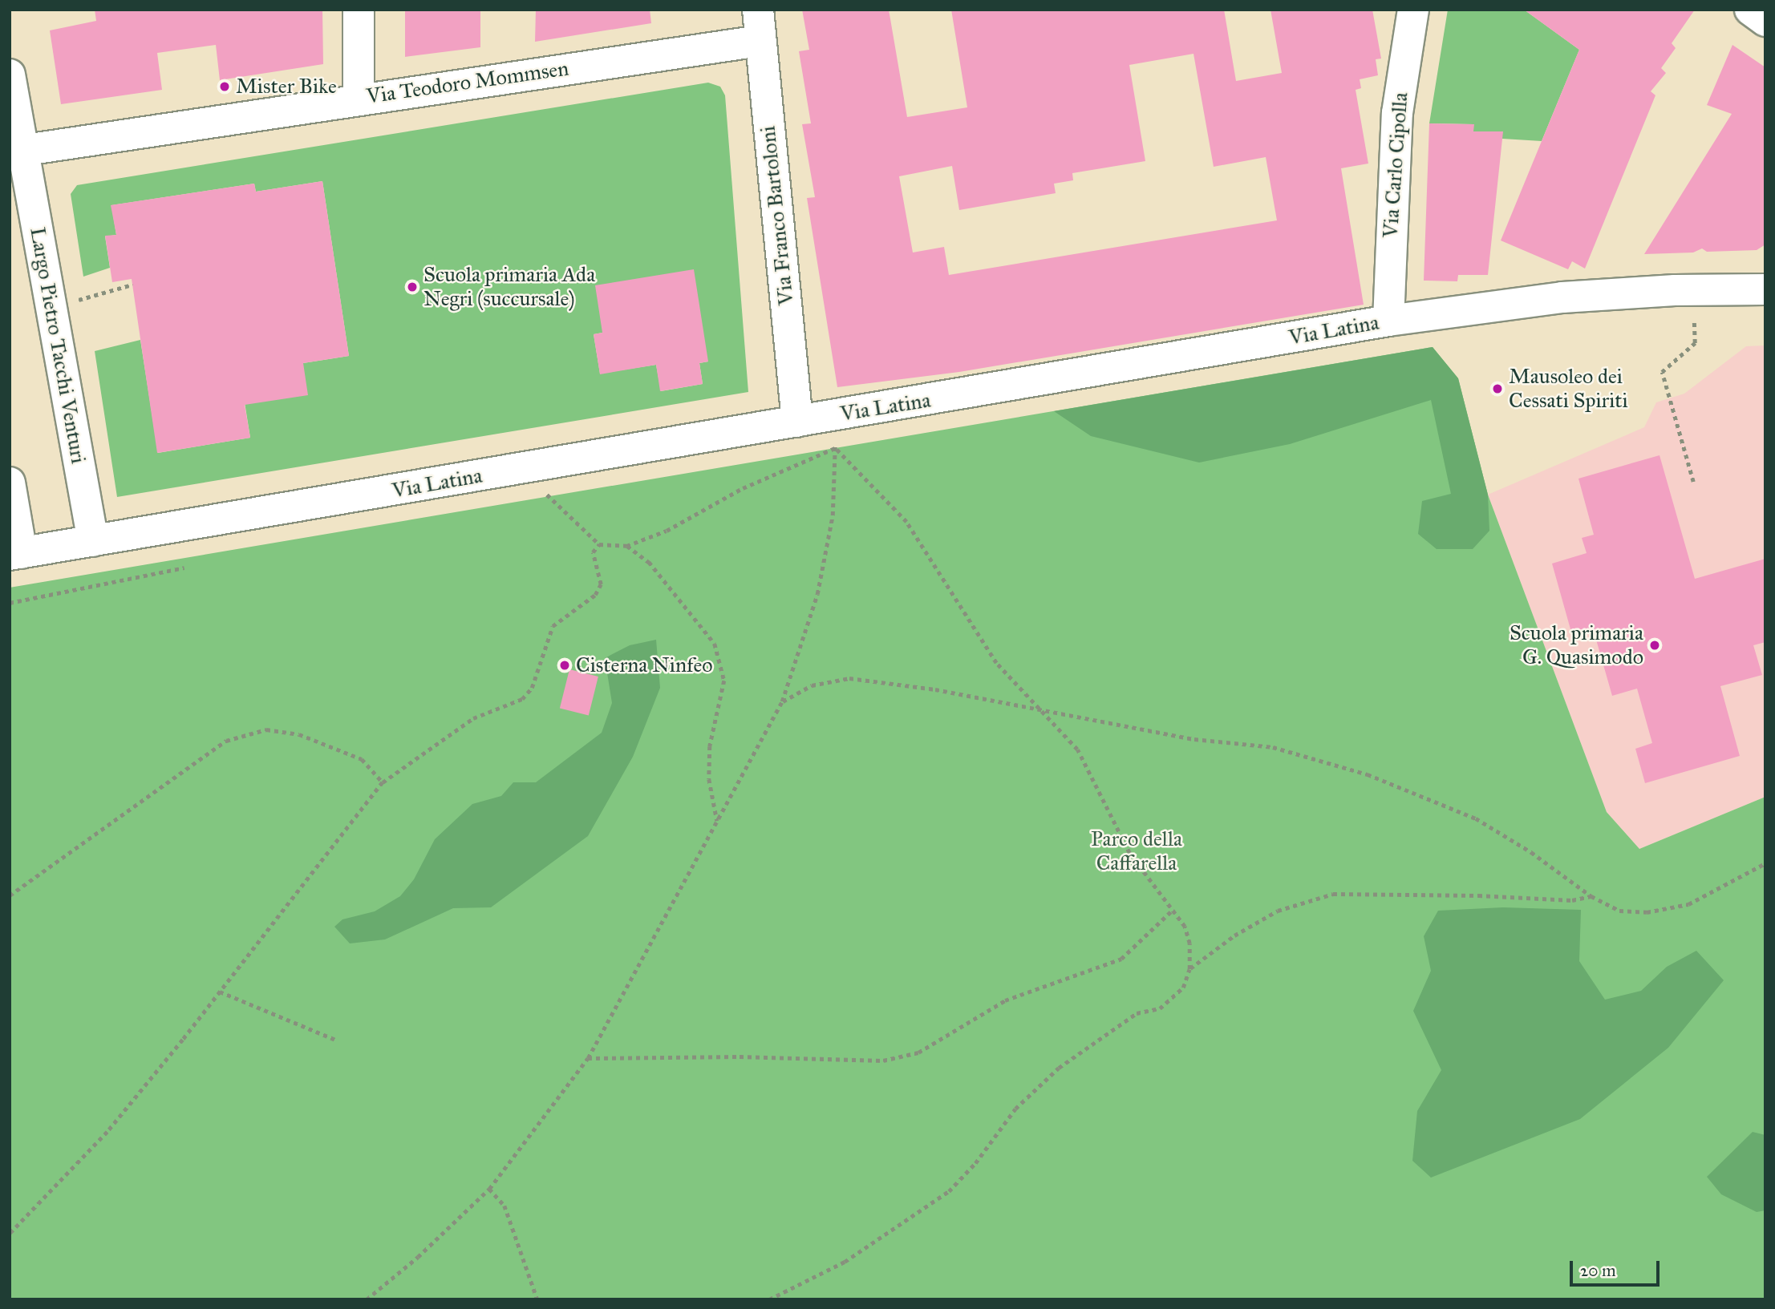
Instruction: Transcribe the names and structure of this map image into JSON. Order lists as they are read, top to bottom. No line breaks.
{"streets":{"street":["Via Teodoro Mommsen","Via Carlo Cipolla","Via Franco Bartoloni","Via Latina","Largo Pietro Tacchi Venturi"]},"crossings":[["Via Teodoro Mommsen","Via Franco Bartoloni"],["Via Teodoro Mommsen","Largo Pietro Tacchi Venturi"],["Via Carlo Cipolla","Via Latina"],["Via Franco Bartoloni","Via Latina"],["Via Latina","Largo Pietro Tacchi Venturi"]],"parks":["Parco della Caffarella"],"places":["Mister Bike","Scuola primaria Ada Negri (succursale)","Mausoleo dei Cessati Spiriti","Scuola primaria G. Quasimodo","Cisterna Ninfeo"],"scale_bar":"20 m"}
